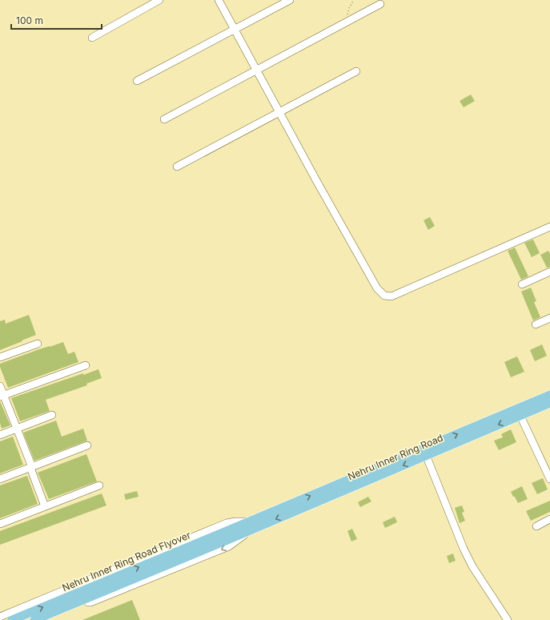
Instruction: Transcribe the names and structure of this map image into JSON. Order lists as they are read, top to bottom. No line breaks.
{"streets":{"main road":["Nehru Inner Ring Road","Nehru Inner Ring Road Flyover"]},"crossings":[["Nehru Inner Ring Road","Nehru Inner Ring Road Flyover"]],"scale_bar":"100 m"}
